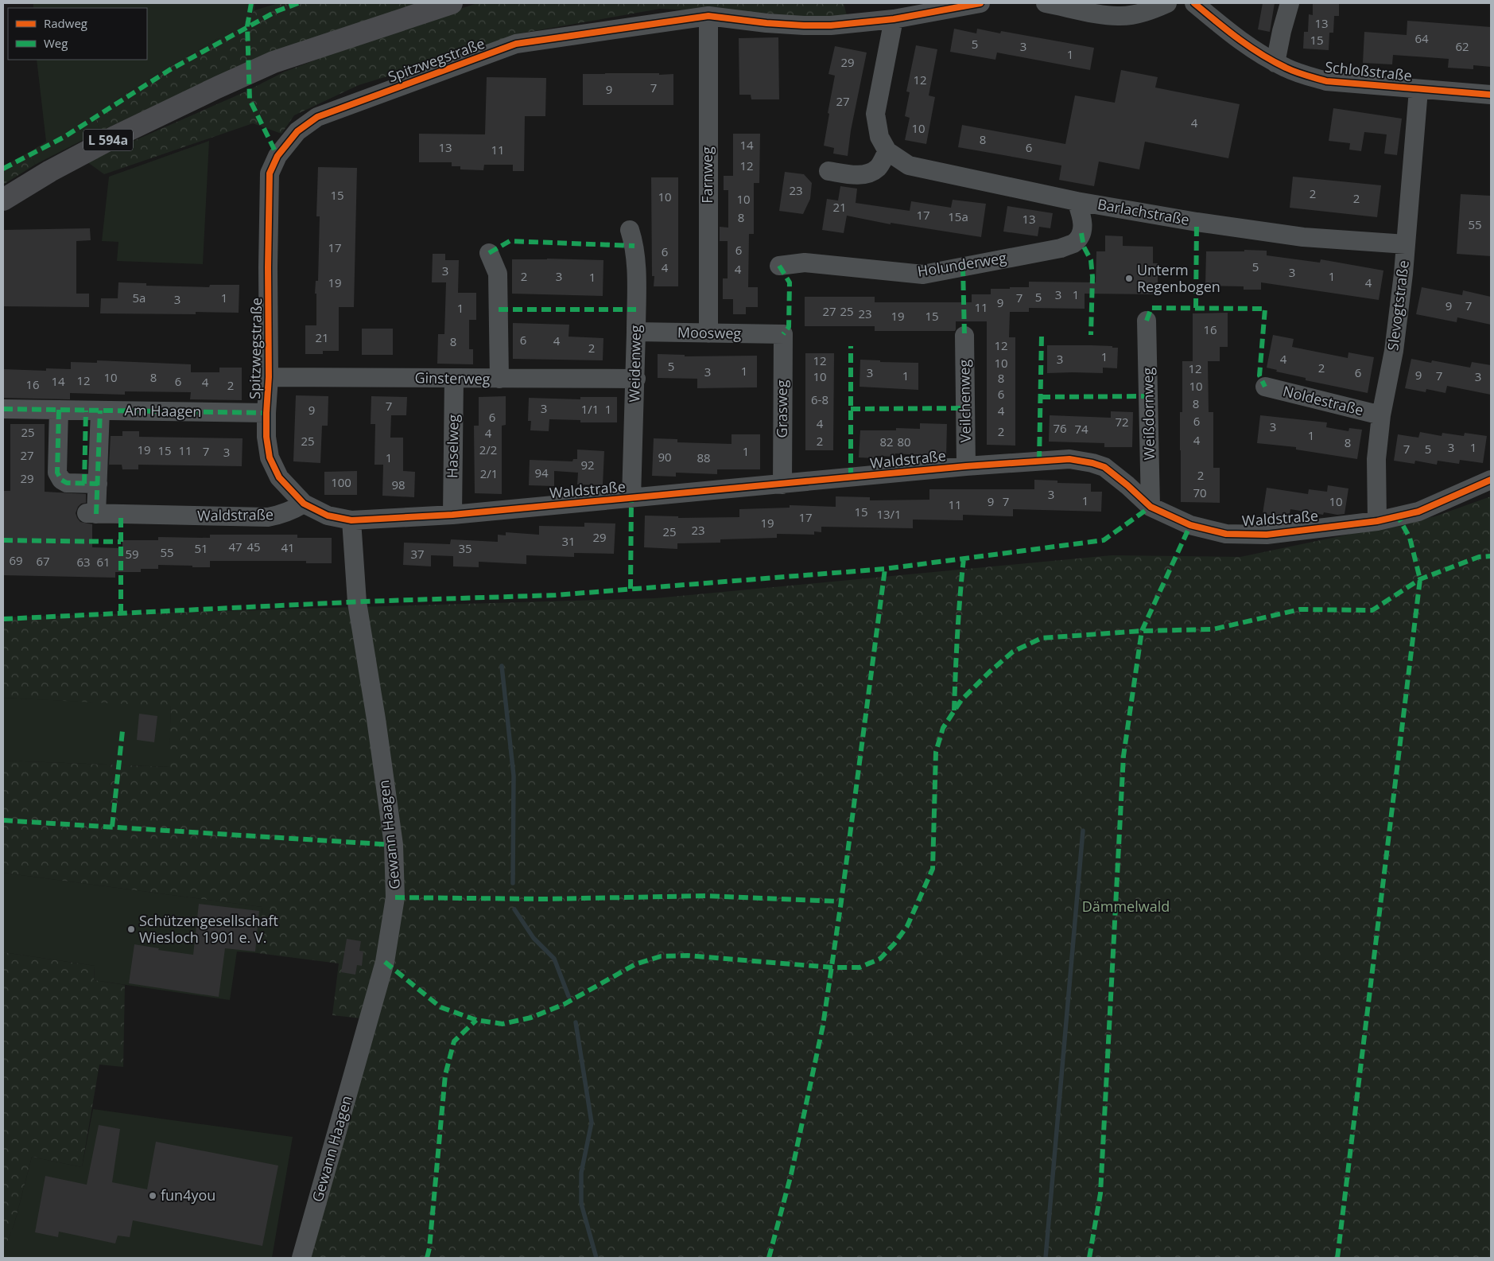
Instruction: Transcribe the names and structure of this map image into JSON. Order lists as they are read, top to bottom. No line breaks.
{"streets":{"main road":["L 594a"],"street":["Spitzwegstraße","Schloßstraße","Farnweg","Barlachstraße","Holunderweg","Slevogtstraße","Moosweg","Weidenweg","Ginsterweg","Veilchenweg","Noldestraße","Grasweg","Am Haagen","Weißdornweg","Haselweg","Waldstraße","Gewann Haagen"]},"crossings":[["Spitzwegstraße","Farnweg"],["Spitzwegstraße","Ginsterweg"],["Spitzwegstraße","Am Haagen"],["Spitzwegstraße","Waldstraße"],["Schloßstraße","Slevogtstraße"],["Farnweg","Moosweg"],["Barlachstraße","Holunderweg"],["Barlachstraße","Slevogtstraße"],["Slevogtstraße","Noldestraße"],["Slevogtstraße","Waldstraße"],["Moosweg","Weidenweg"],["Moosweg","Grasweg"],["Weidenweg","Ginsterweg"],["Weidenweg","Waldstraße"],["Ginsterweg","Haselweg"],["Veilchenweg","Waldstraße"],["Grasweg","Waldstraße"],["Weißdornweg","Waldstraße"],["Haselweg","Waldstraße"],["Waldstraße","Gewann Haagen"]],"parks":["Dämmelwald"],"places":["Unterm Regenbogen","Schützengesellschaft Wiesloch 1901 e. V.","fun4you"],"house_numbers":["13","64","15","5","3","62","1","29","12","7","9","27","4","10","8","14","13","6","11","12","23","2","15","10","2","10","21","17","15a","8","13","55","17","6","6","5","4","4","3","3","2","3","1","1","19","4","3","1","5","5a","1","7","3","9","9","7","11","1","27","25","23","19","15","16","21","6","4","8","12","2","1","3","4","12","10","5","2","12","1","3","3","6","9","1","7","10","3","10","8","8","12","14","6","4","16","2","10","6","6-8","8","7","3","1/1","1","9","4","6","6","72","4","3","76","74","2","25","4","1","4","25","2","82","80","8","3","1","7","5","19","2/2","15","11","7","1","3","27","90","1","88","92","94","2/1","2","29","100","98","70","3","1","9","7","10","11","15","13/1","17","19","23","25","29","31","47","45","41","51","35","55","59","37","69","67","63","61"],"legend":["Radweg","Weg"]}
